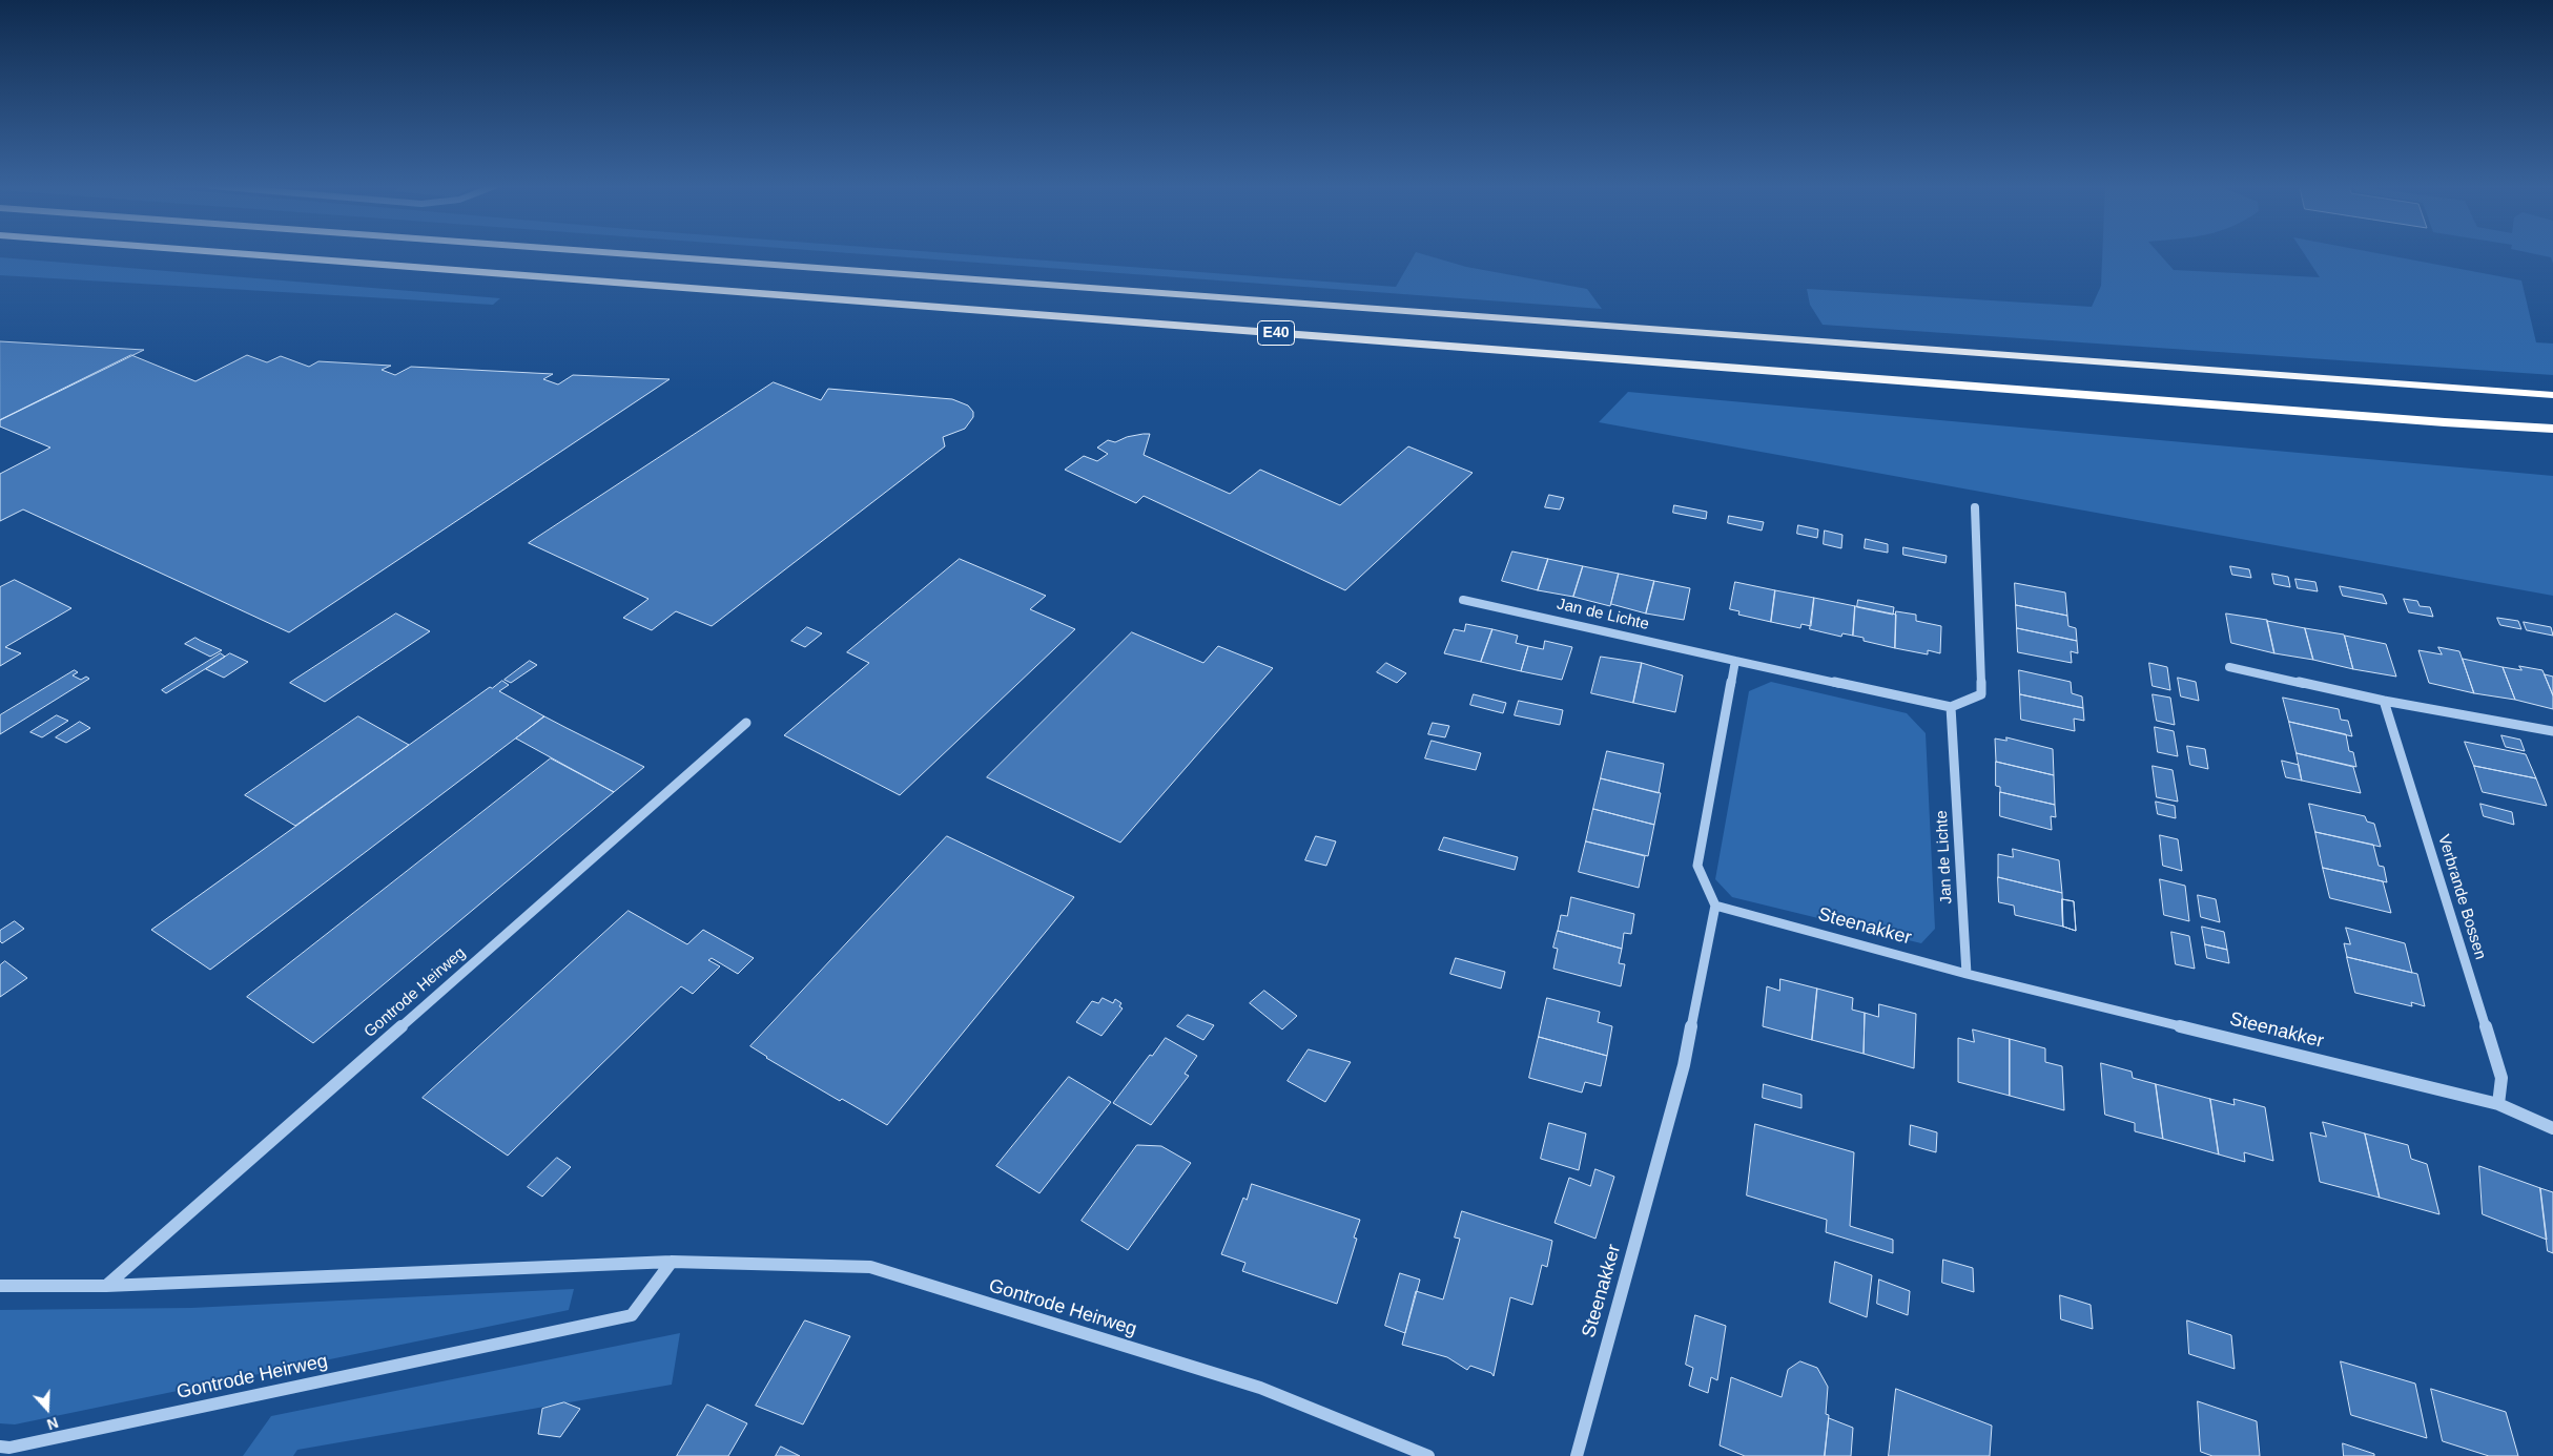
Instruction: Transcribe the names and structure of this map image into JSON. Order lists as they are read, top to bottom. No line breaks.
{"streets":{"highway":["E40"],"street":["Jan de Lichte","Verbrande Bossen","Steenakker","Gontrode Heirweg"]},"crossings":[["Jan de Lichte","Steenakker"],["Verbrande Bossen","Steenakker"]],"north":"bottom"}
